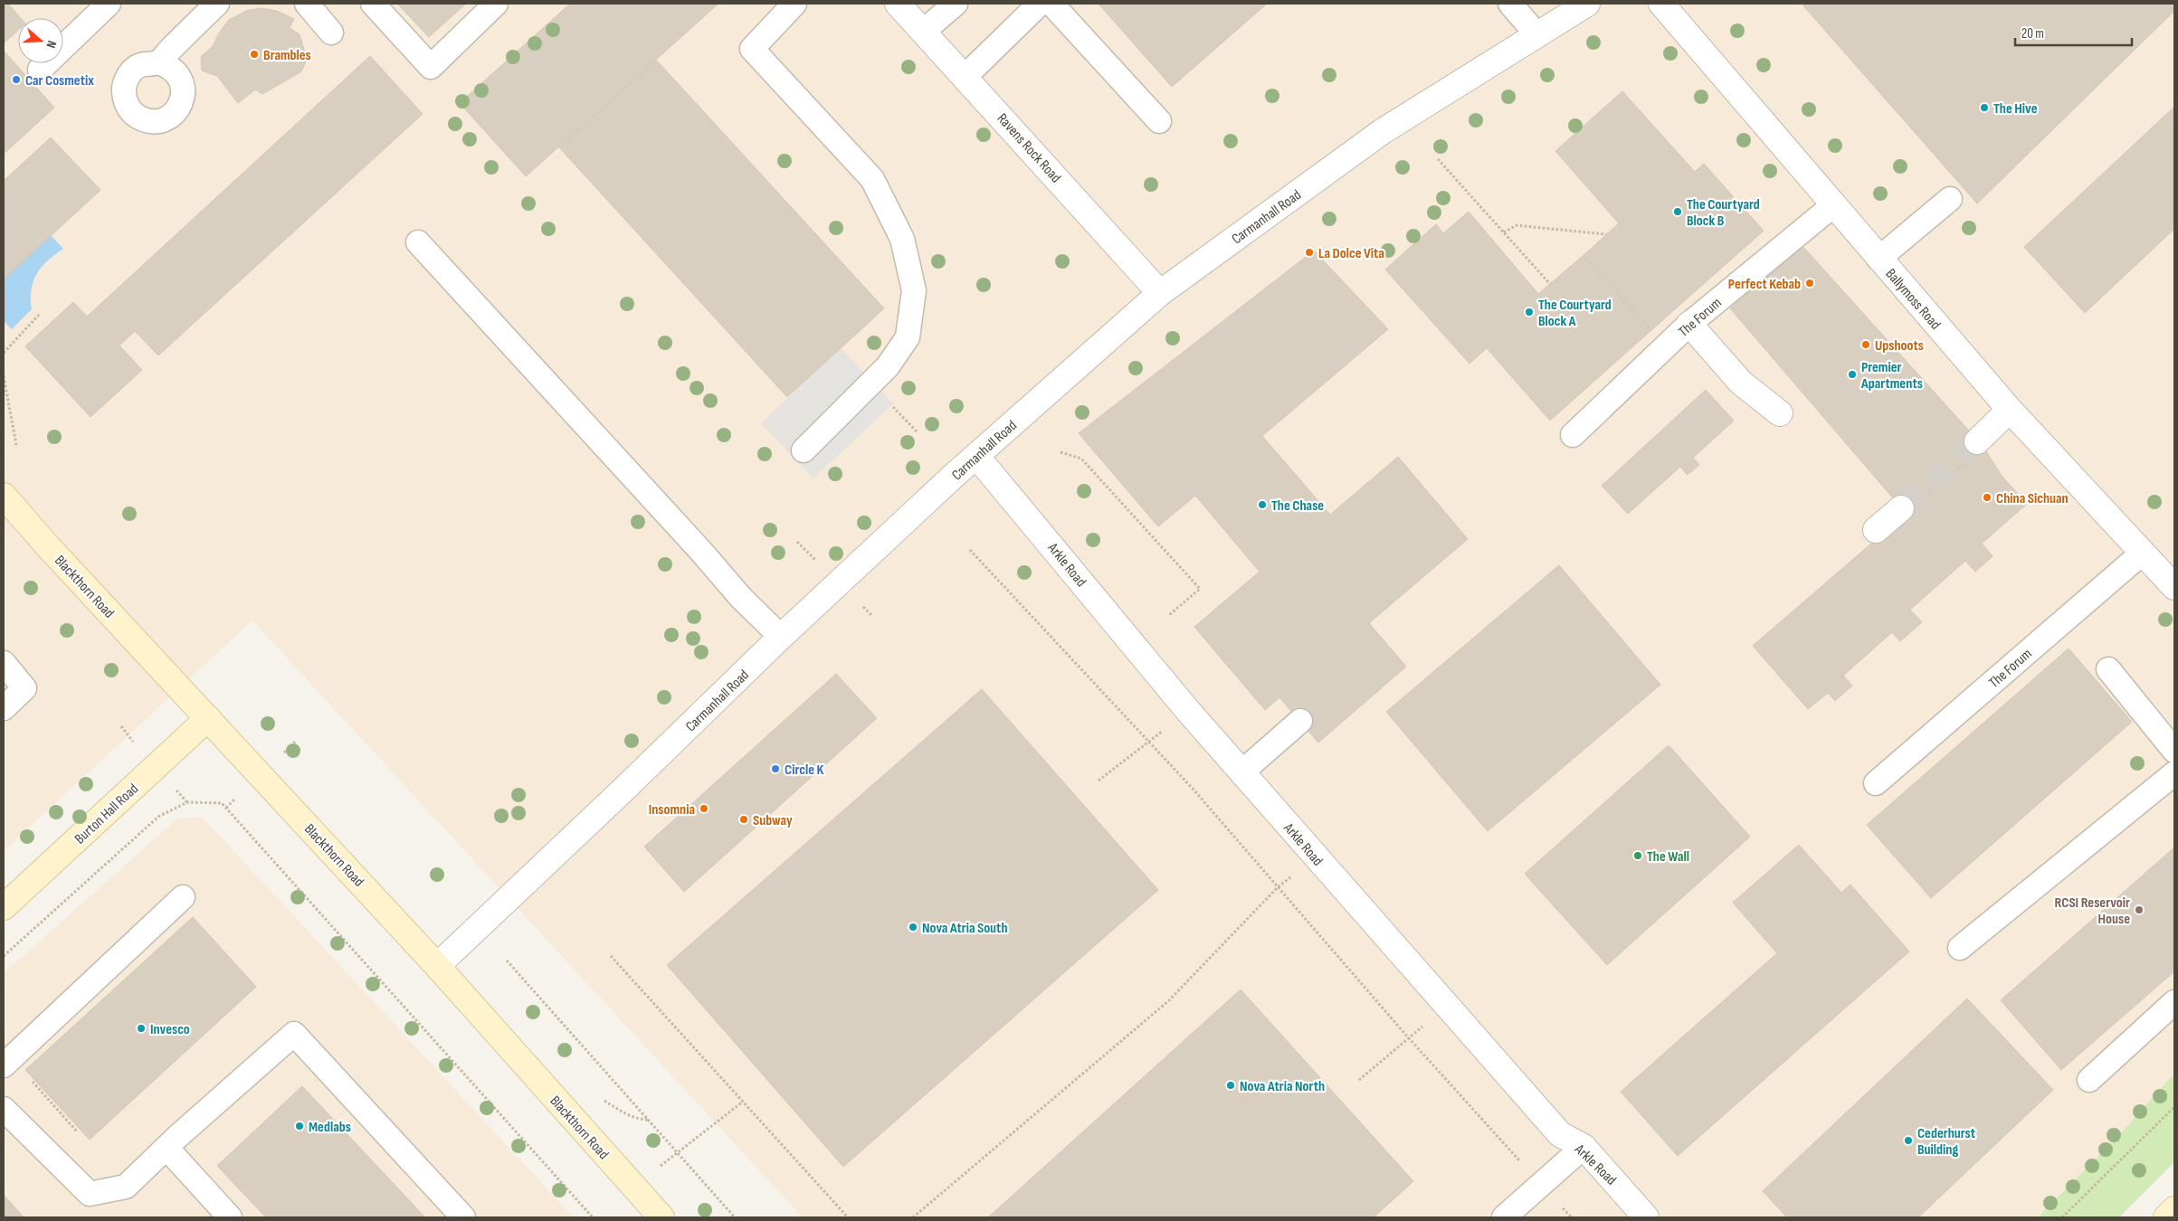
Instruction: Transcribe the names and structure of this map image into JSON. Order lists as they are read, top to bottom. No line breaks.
{"streets":{"street":["Ravens Rock Road","Carmanhall Road","Ballymoss Road","Arkle Road","Blackthorn Road","Burton Hall Road"],"lane":["The Forum"]},"crossings":[["Ravens Rock Road","Carmanhall Road"],["Carmanhall Road","Arkle Road"],["Carmanhall Road","Blackthorn Road"],["Ballymoss Road","The Forum"],["Blackthorn Road","Burton Hall Road"]],"places":["Brambles","Car Cosmetix","The Hive","The Courtyard Block B","La Dolce Vita","Perfect Kebab","The Courtyard Block A","Upshoots","Premier Apartments","China Sichuan","The Chase","Circle K","Insomnia","Subway","The Wall","RCSI Reservoir House","Nova Atria South","Invesco","Nova Atria North","Medlabs","Cederhurst Building"],"scale_bar":"20 m","north":"right"}
